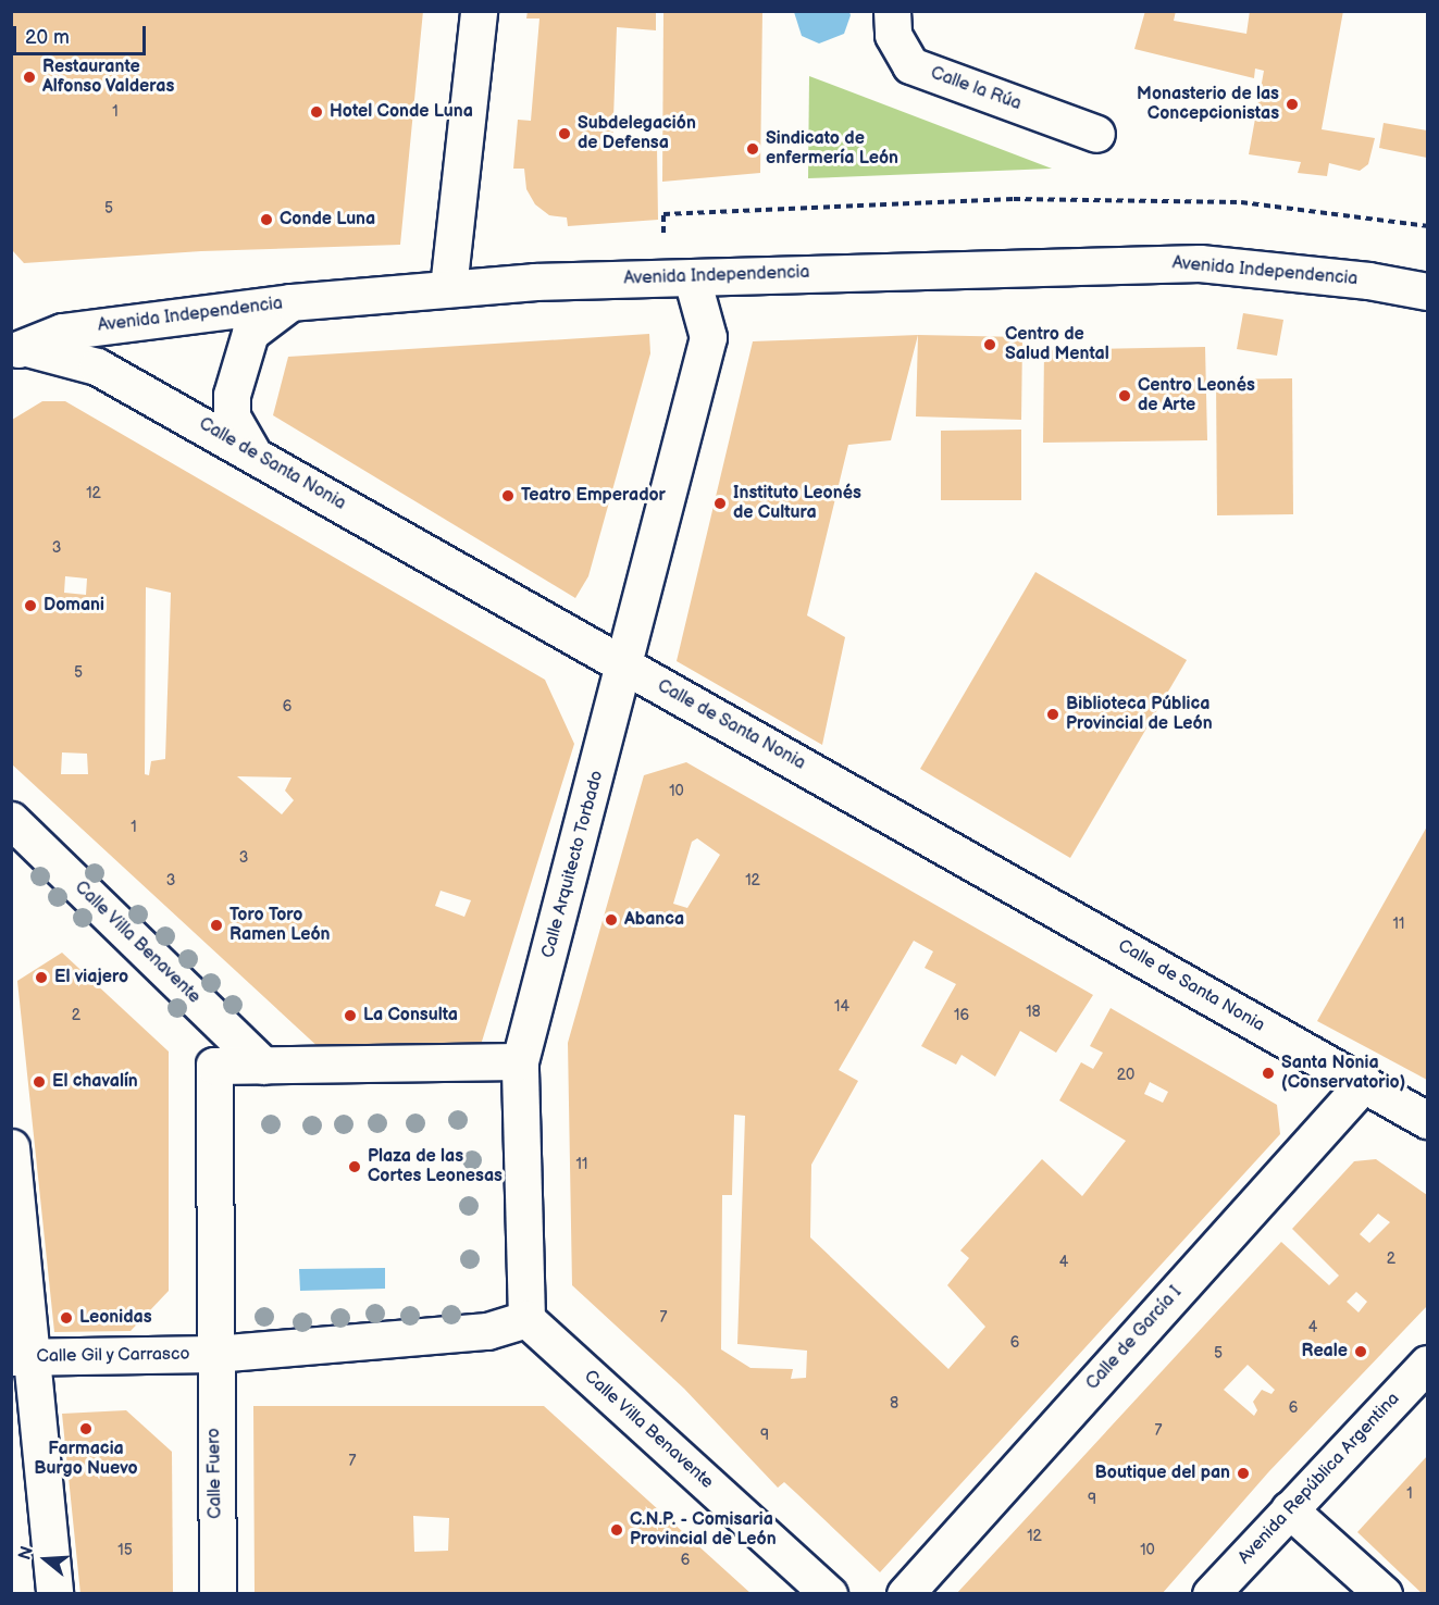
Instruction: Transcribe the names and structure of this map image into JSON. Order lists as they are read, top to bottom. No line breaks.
{"streets":{"street":["Calle la Rúa","Avenida Independencia","Calle de Santa Nonia","Calle Arquitecto Torbado","Calle Villa Benavente","Calle de García I","Calle Gil y Carrasco","Calle Fuero","Avenida República Argentina"]},"crossings":[["Avenida Independencia","Calle de Santa Nonia"],["Avenida Independencia","Calle Arquitecto Torbado"],["Calle de Santa Nonia","Calle Arquitecto Torbado"],["Calle de Santa Nonia","Calle de García I"],["Calle Gil y Carrasco","Calle Fuero"]],"places":["Restaurante Alfonso Valderas","Monasterio de las Concepcionistas","Hotel Conde Luna","Subdelegación de Defensa","Sindicato de enfermería León","Conde Luna","Centro de Salud Mental","Centro Leonés de Arte","Teatro Emperador","Instituto Leonés de Cultura","Domani","Biblioteca Pública Provincial de León","Abanca","Toro Toro Ramen León","El viajero","La Consulta","Santa Nonia (Conservatorio)","El chavalín","Plaza de las Cortes Leonesas","Leonidas","Reale","Farmacia Burgo Nuevo","Boutique del pan","C.N.P. - Comisaria Provincial de León"],"house_numbers":["1","5","12","3","5","6","10","1","3","3","12","11","14","18","2","16","20","11","2","4","7","4","6","5","8","6","7","9","7","1","9","12","15","10","6"],"scale_bar":"20 m","north":"left"}
